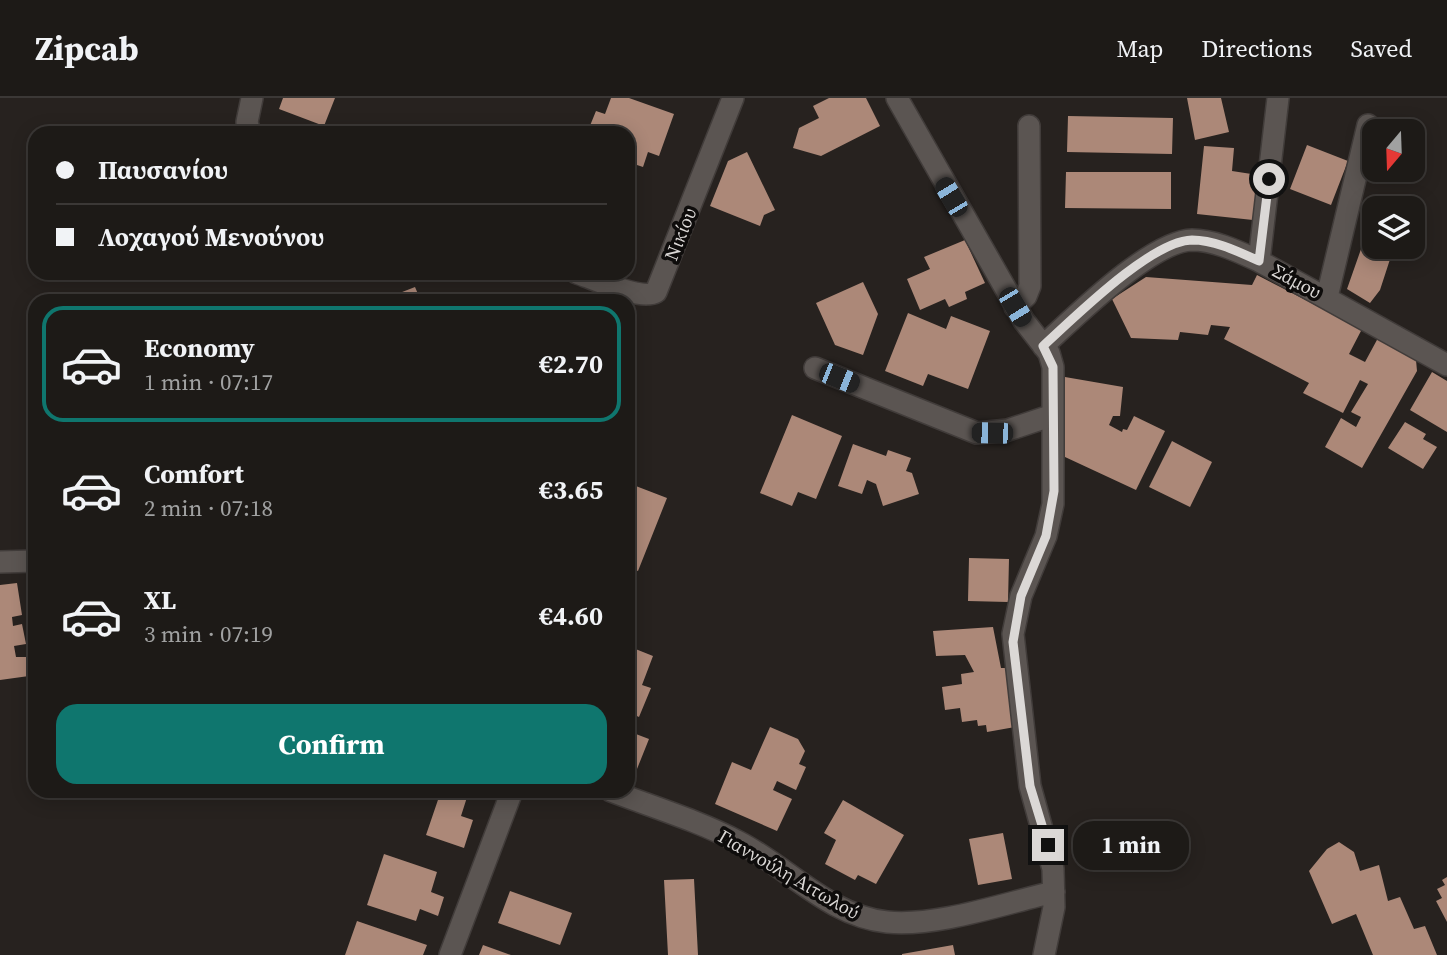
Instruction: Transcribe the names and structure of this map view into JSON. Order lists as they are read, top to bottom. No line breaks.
{"streets":{"street":["Νικίου","Σάμου","Γιαννούλη Αιτωλού"]},"north":"bottom","page":{"header":"Zipcab","nav":["Map","Directions","Saved"],"banner":["Παυσανίου","Λοχαγού Μενούνου"],"list":[{"name":"Economy","note":"1 min · 07:17","value":"€2.70"},{"name":"Comfort","note":"2 min · 07:18","value":"€3.65"},{"name":"XL","note":"3 min · 07:19","value":"€4.60"}],"buttons":"Confirm","bubble":"1 min"}}
